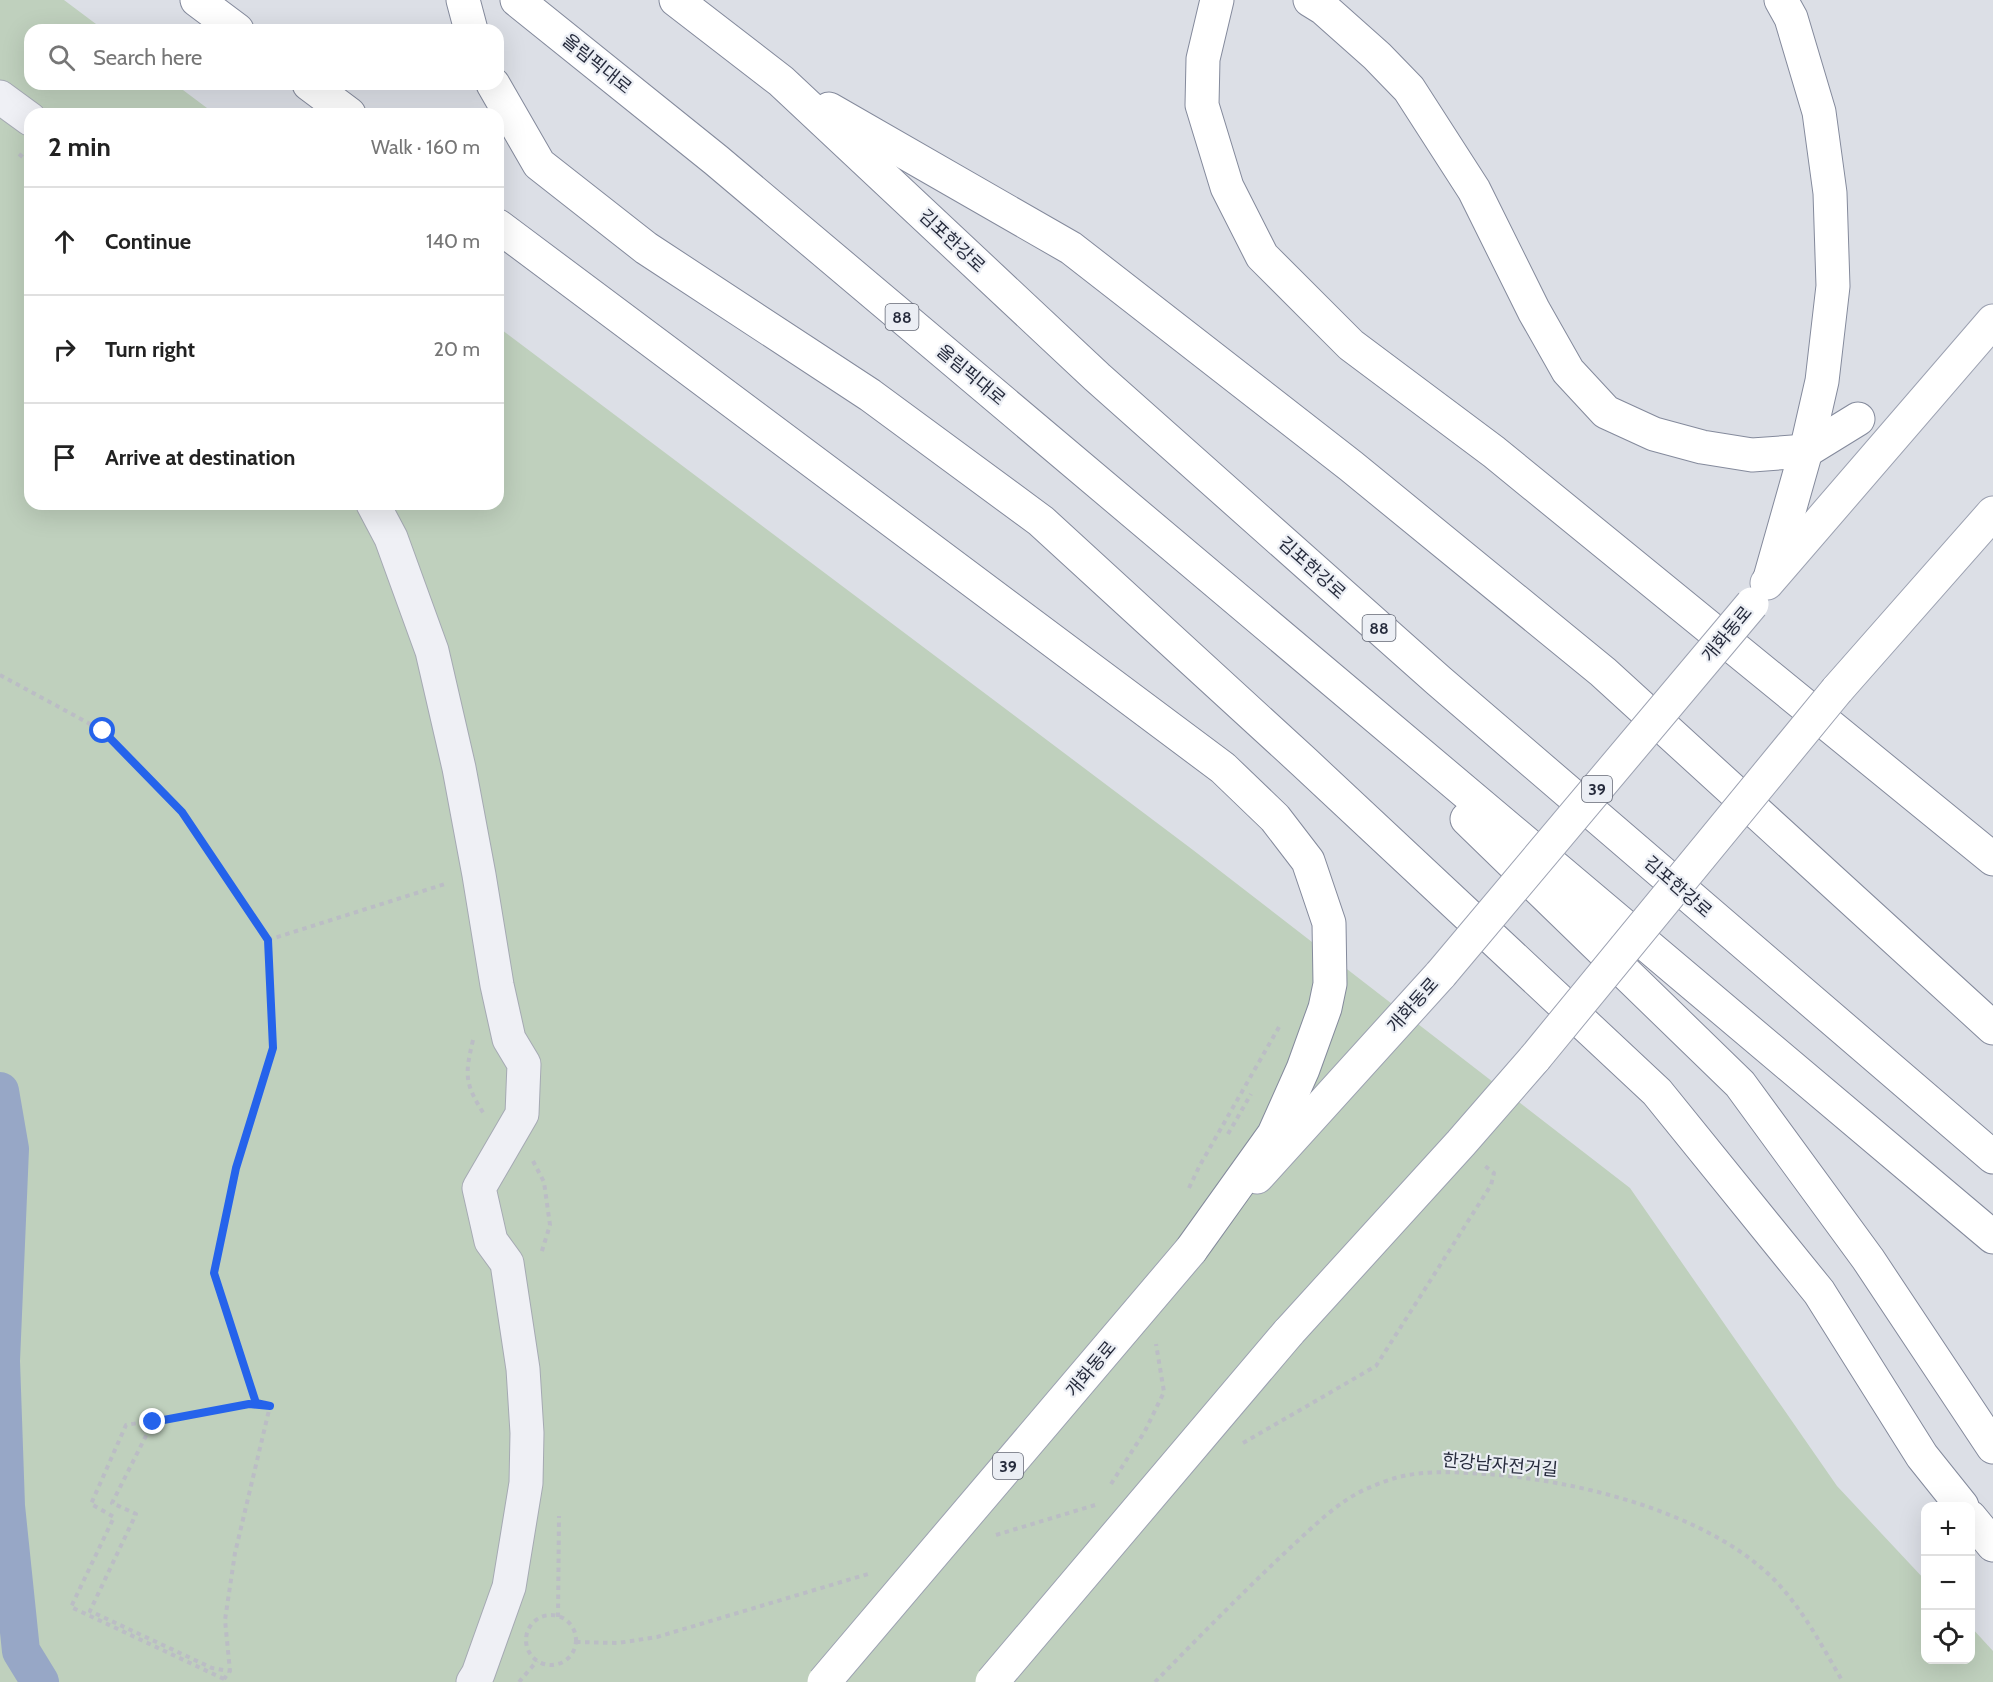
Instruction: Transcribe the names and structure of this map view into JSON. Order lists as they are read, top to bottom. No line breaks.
{"streets":{"main road":["올림픽대로","김포한강로","88","개화동로","39"],"path":["한강남자전거길"]},"crossings":[["올림픽대로","88"],["김포한강로","88"]],"page":{"search":"Search here","heading":["2 min","Walk · 160 m"],"list":[["Continue","140 m"],["Turn right","20 m"],"Arrive at destination"],"map_buttons":["+","−"]}}
